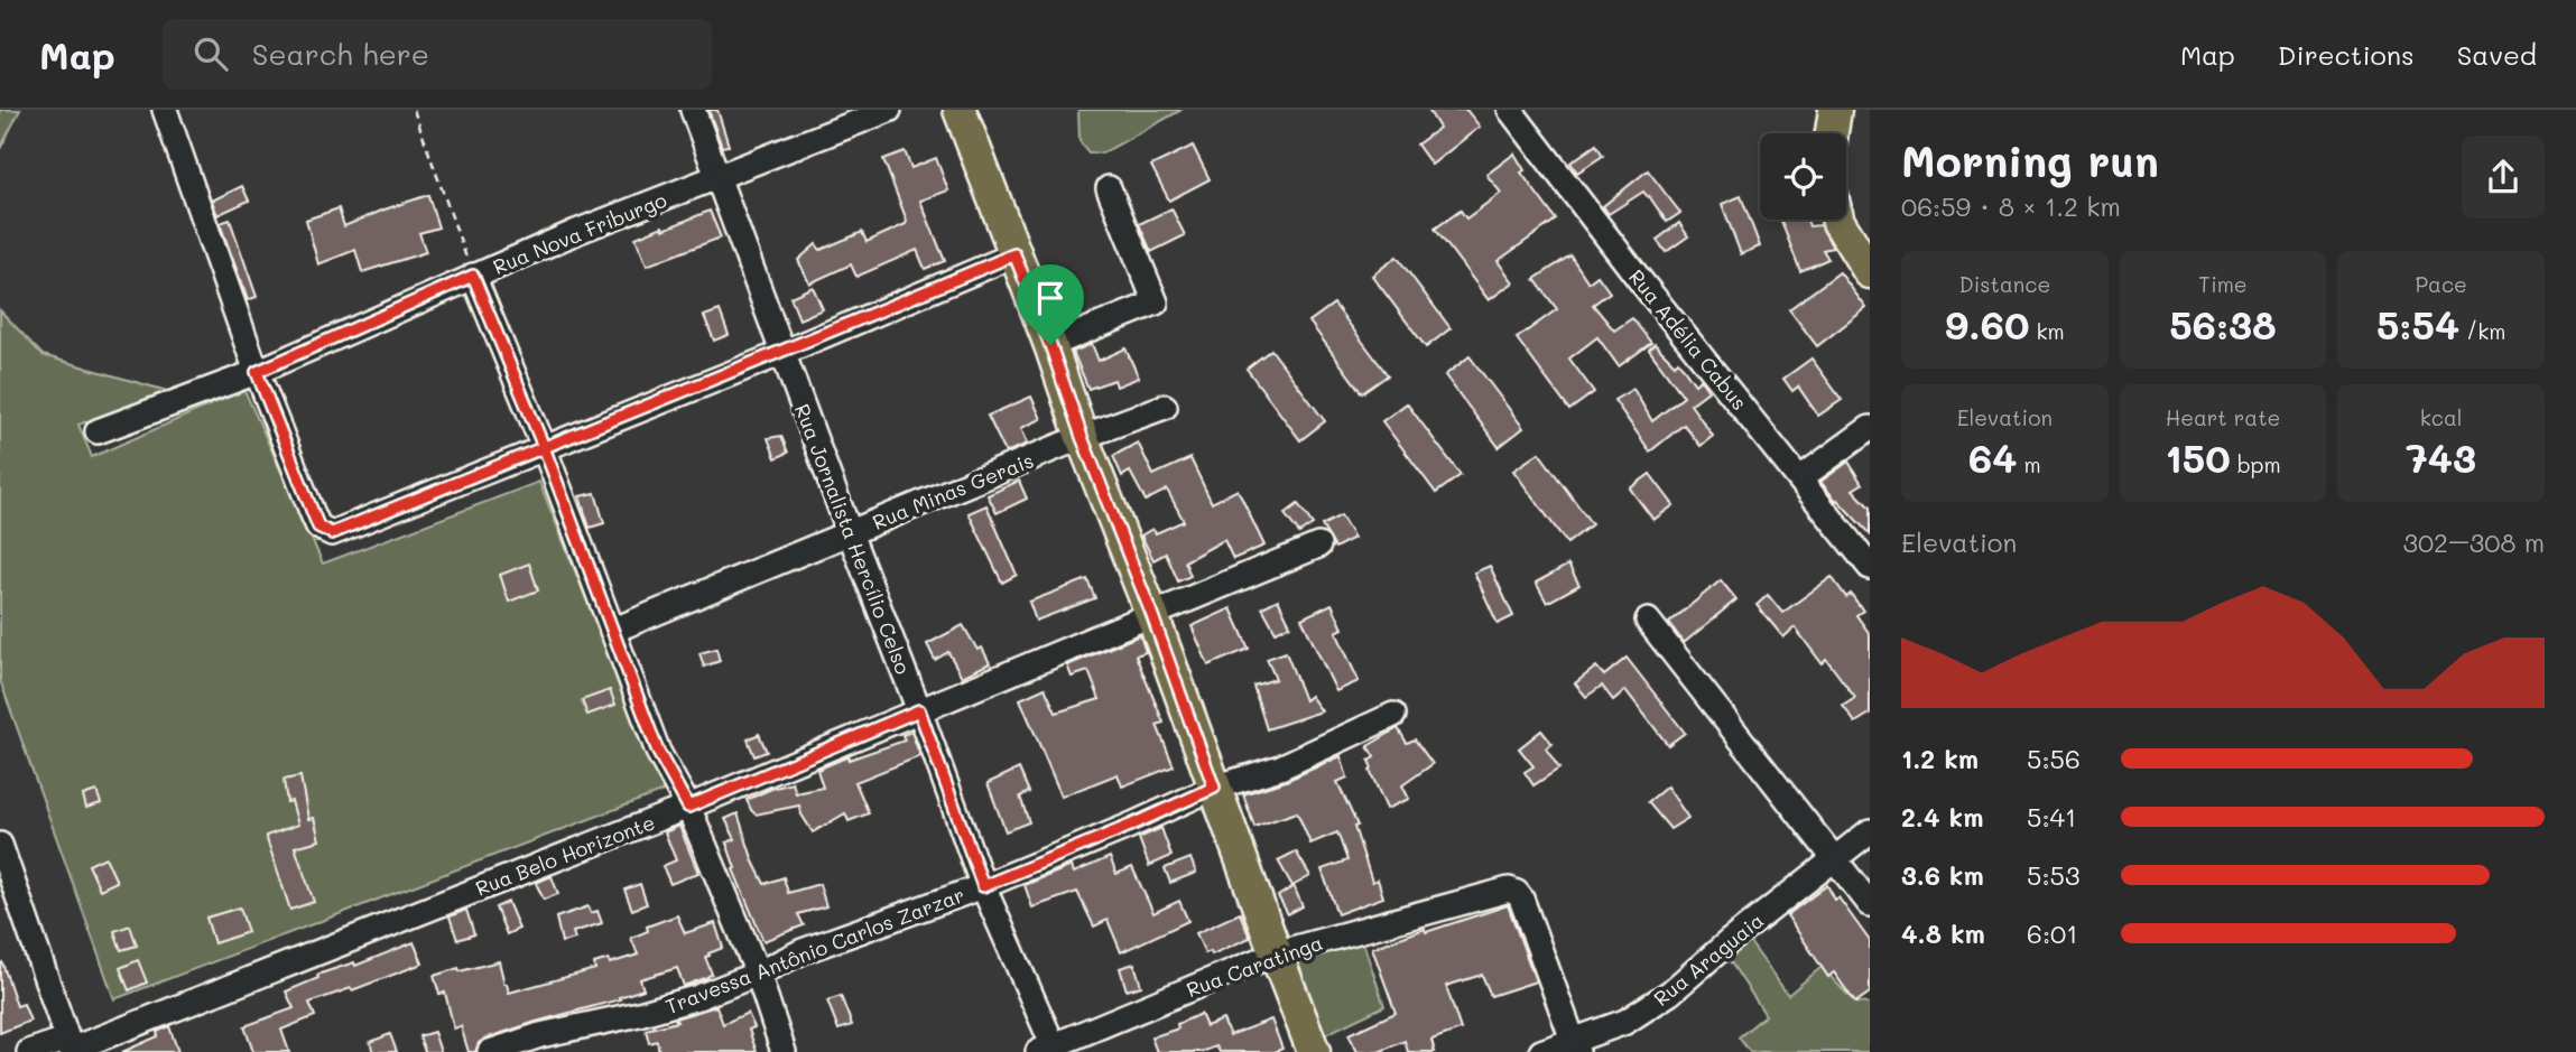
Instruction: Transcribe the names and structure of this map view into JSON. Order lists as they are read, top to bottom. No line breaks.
{"streets":{"street":["Rua Nova Friburgo","Rua Adélia Cabus","Rua Minas Gerais","Rua Jornalista Hercílio Celso","Rua Belo Horizonte","Travessa Antônio Carlos Zarzar","Rua Araguaia","Rua Caratinga"]},"crossings":[["Rua Nova Friburgo","Rua Jornalista Hercílio Celso"],["Rua Minas Gerais","Rua Jornalista Hercílio Celso"],["Rua Jornalista Hercílio Celso","Rua Belo Horizonte"],["Rua Jornalista Hercílio Celso","Travessa Antônio Carlos Zarzar"],["Rua Jornalista Hercílio Celso","Rua Caratinga"],["Rua Araguaia","Rua Caratinga"]],"page":{"header":"Map","search":"Search here","nav":["Map","Directions","Saved"],"heading":["Morning run","06:59 · 8 × 1.2 km"],"stats":[["Distance","9.60 km"],["Time","56:38"],["Pace","5:54 /km"],["Elevation","64 m"],["Heart rate","150 bpm"],["kcal","743"]],"chart":["Elevation","302–308 m"],"list":[{"name":"1.2 km","note":"5:56"},{"name":"2.4 km","note":"5:41"},{"name":"3.6 km","note":"5:53"},{"name":"4.8 km","note":"6:01"}]}}
